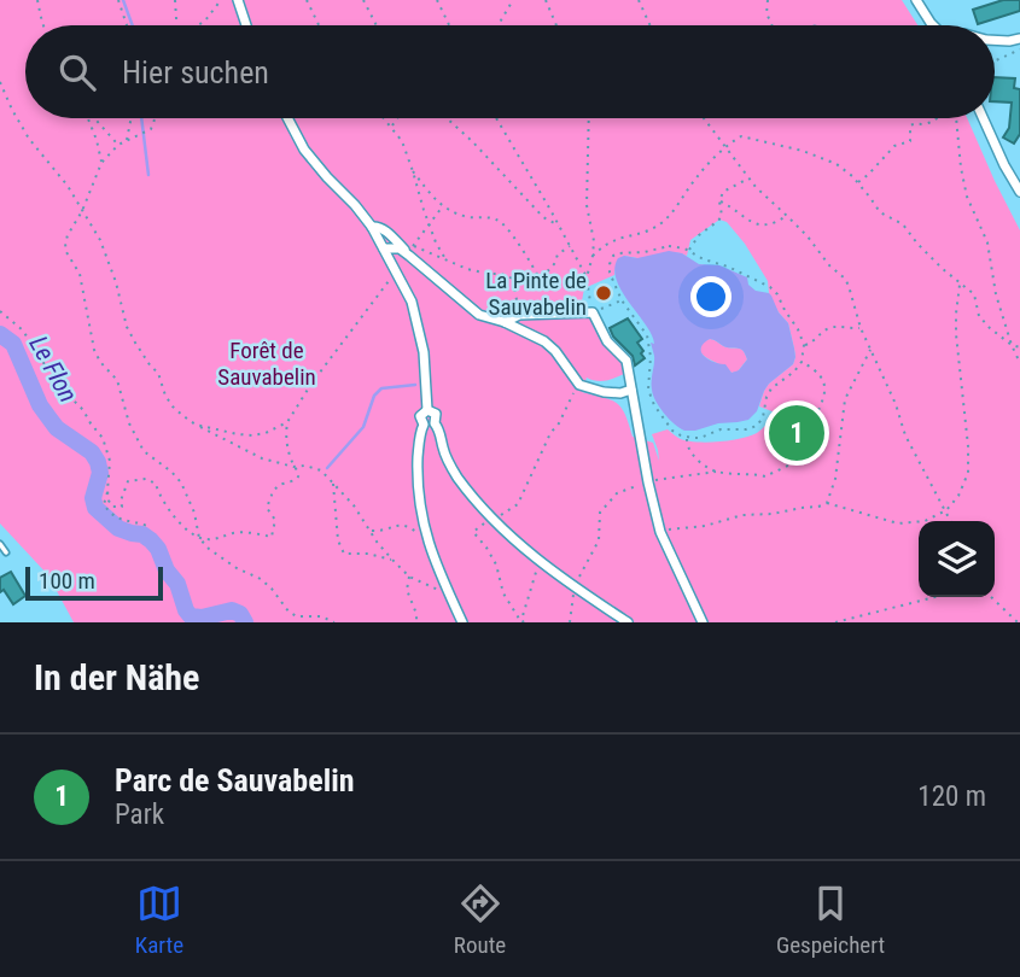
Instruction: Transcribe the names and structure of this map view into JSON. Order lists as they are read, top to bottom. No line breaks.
{"water":["Le Flon"],"parks":["Forêt de Sauvabelin"],"places":["La Pinte de Sauvabelin"],"scale_bar":"100 m","page":{"search":"Hier suchen","pins":"1","scale":"100 m","heading":"In der Nähe","list":[{"mark":"1","name":"Parc de Sauvabelin","note":"Park","value":"120 m"}],"nav":["Karte","Route","Gespeichert"]}}
